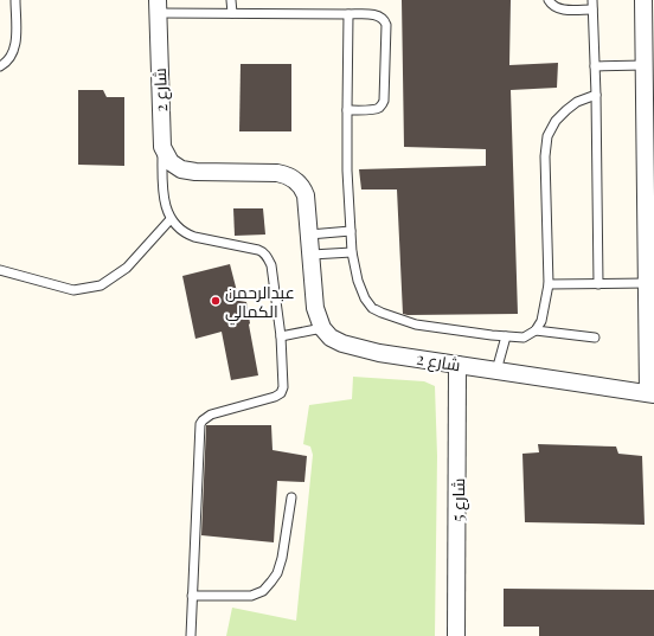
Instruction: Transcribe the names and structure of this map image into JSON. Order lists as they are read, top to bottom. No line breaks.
{"streets":{"street":["شارع 2","شارع 5"]},"crossings":[["شارع 2","شارع 5"]],"places":["عبدالرحمن الكمالي"]}
